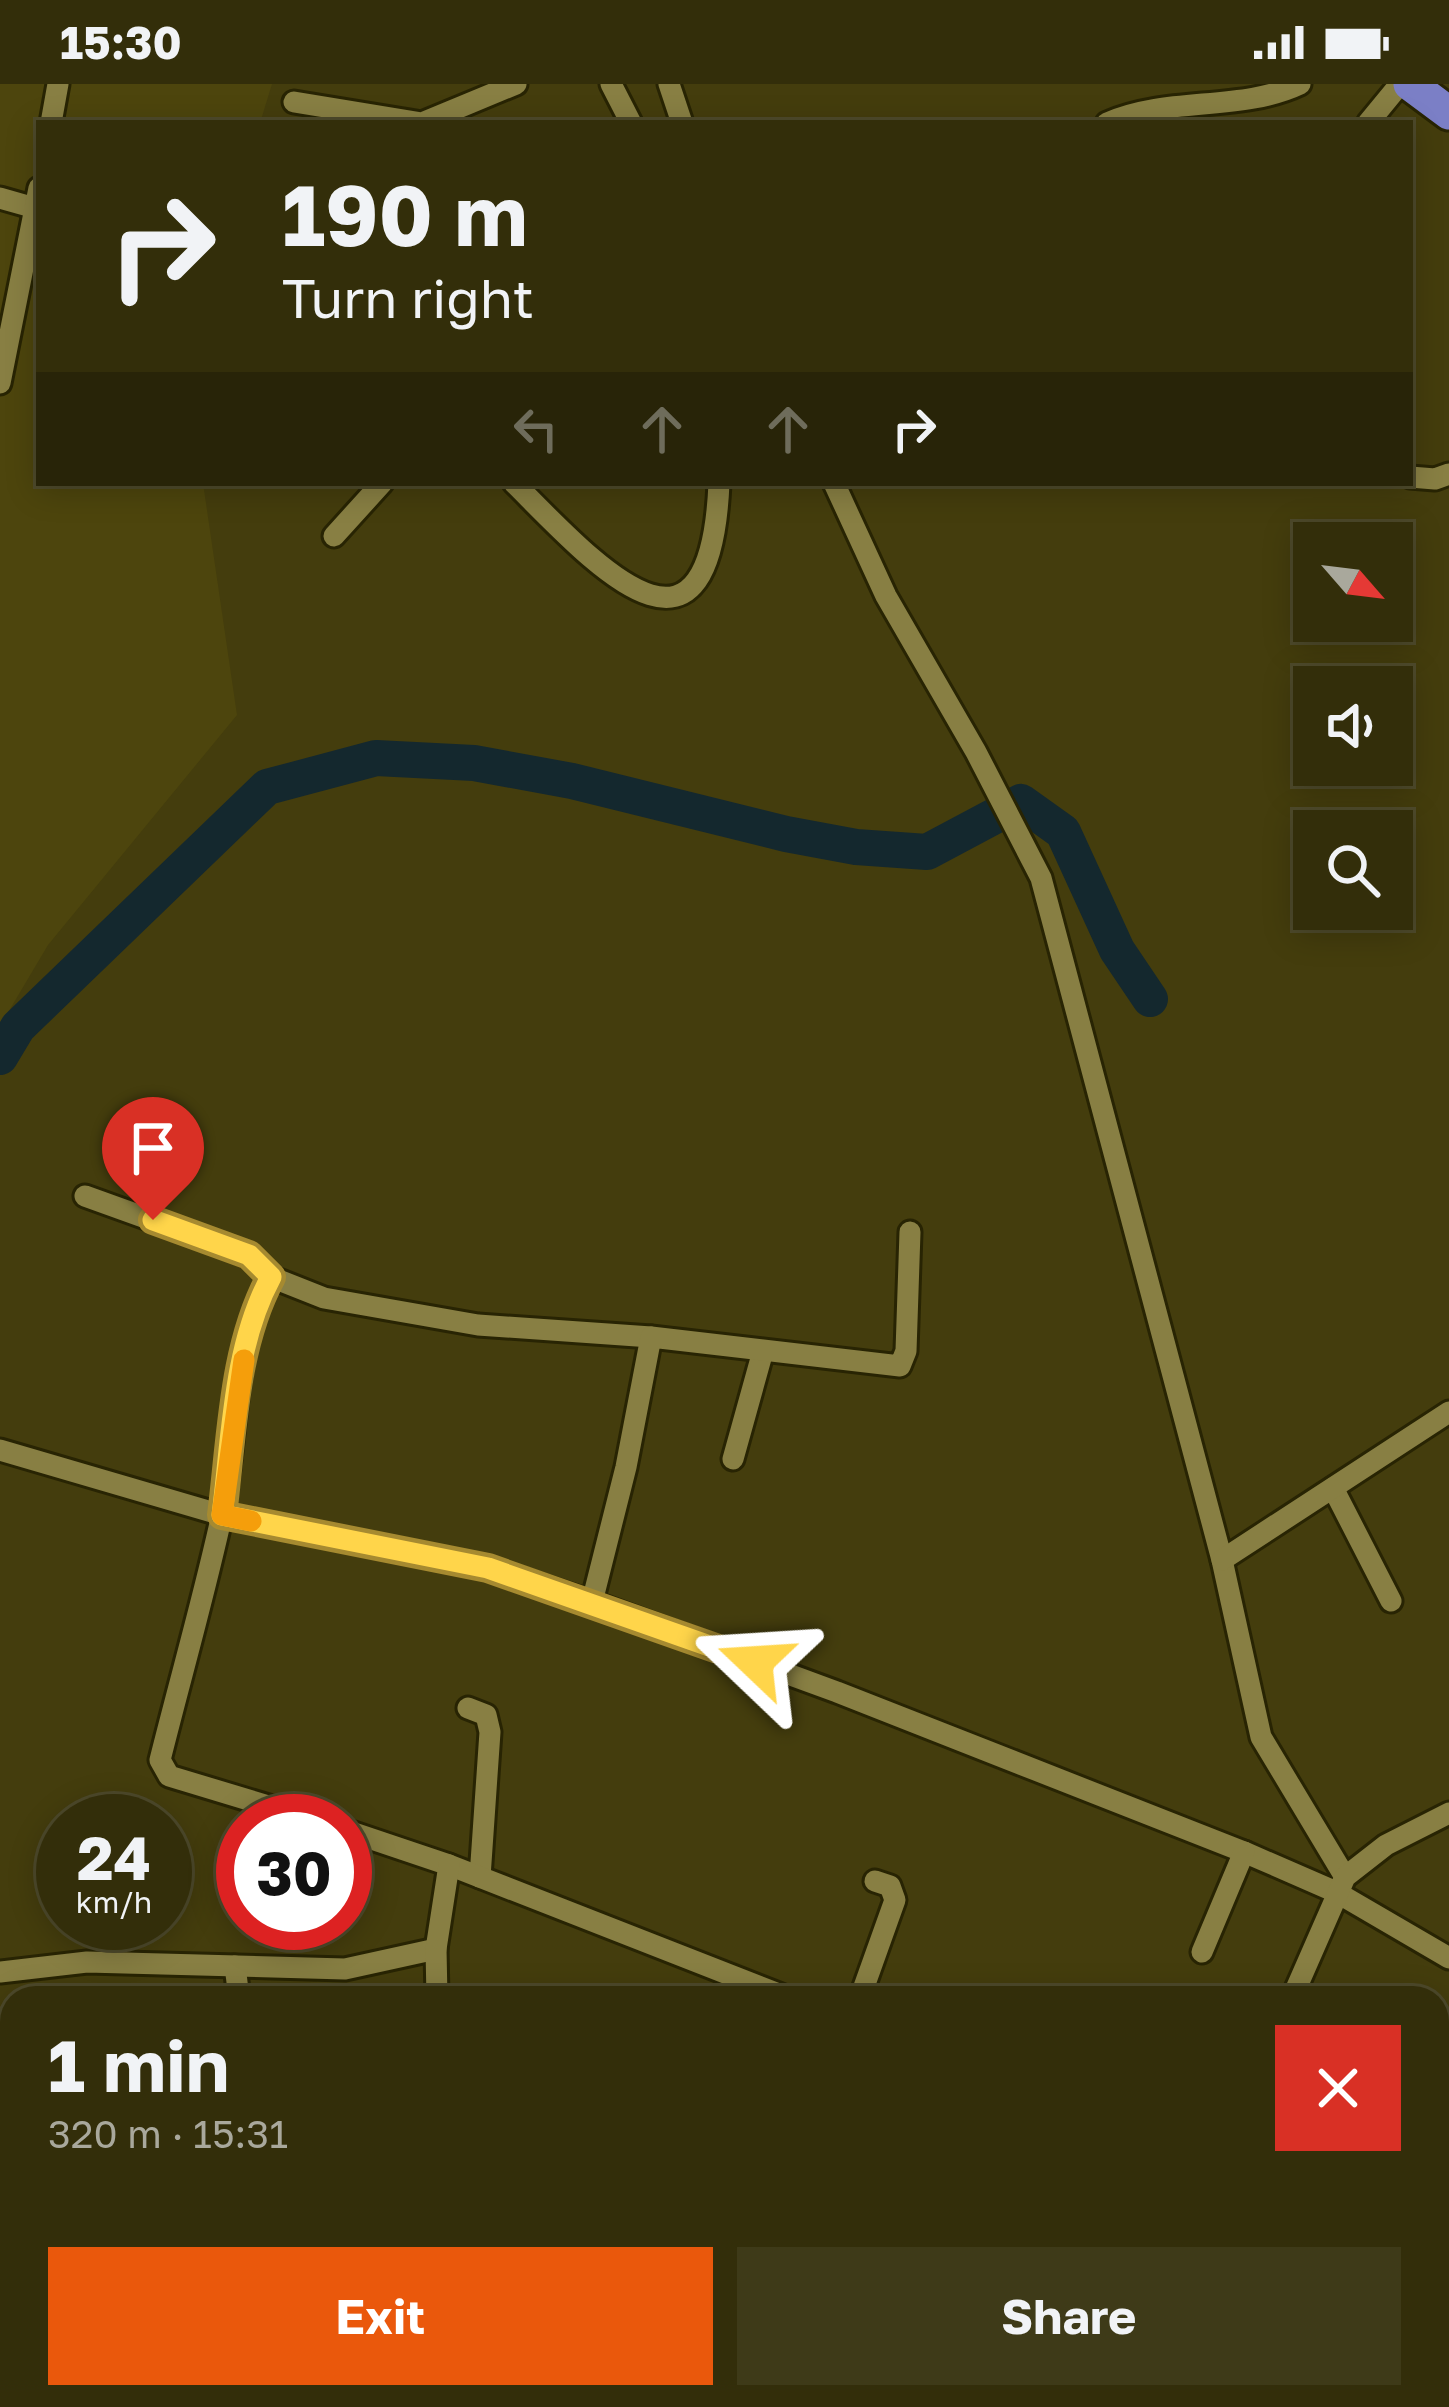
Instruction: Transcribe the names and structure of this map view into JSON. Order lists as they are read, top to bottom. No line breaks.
{"north":"bottom right","page":{"status":"15:30","turn":["190 m","Turn right"],"speed":"24 km/h","limit":"30","heading":["1 min","320 m · 15:31"],"buttons":["Exit","Share"]}}
